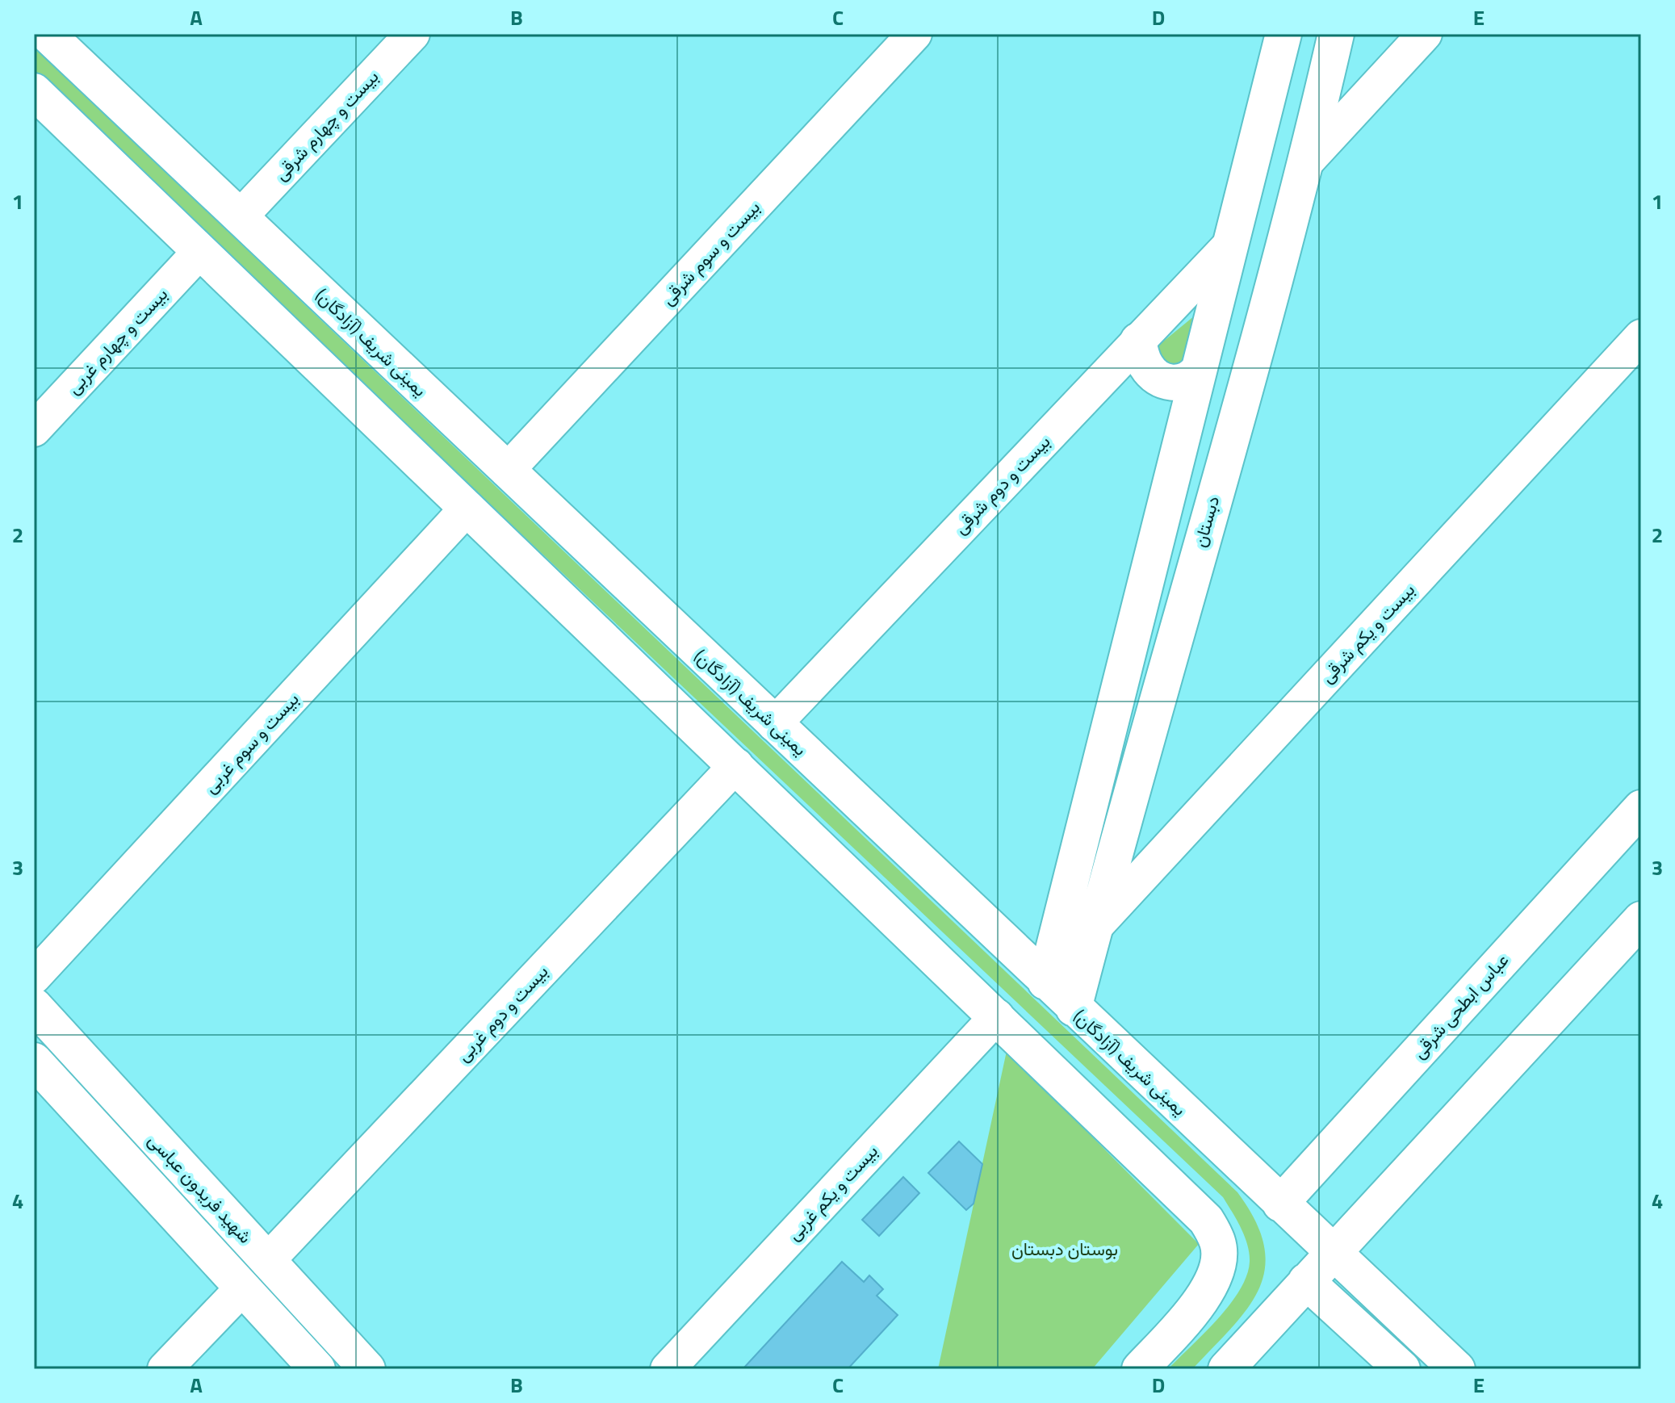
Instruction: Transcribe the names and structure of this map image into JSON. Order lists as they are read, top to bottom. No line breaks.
{"streets":{"street":["بیست و چهارم شرقی","بیست و سوم شرقی","بیست و چهارم غربی","یمینی شریف (آزادگان)","بیست و دوم شرقی","دبستان","بیست و یکم شرقی","بیست و سوم غربی","عباس ابطحی شرقی","بیست و دوم غربی","شهید فریدون عباسی","بیست و یکم غربی"]},"crossings":[["بیست و چهارم شرقی","یمینی شریف (آزادگان)"],["بیست و سوم شرقی","یمینی شریف (آزادگان)"],["یمینی شریف (آزادگان)","بیست و دوم شرقی"],["یمینی شریف (آزادگان)","دبستان"],["یمینی شریف (آزادگان)","عباس ابطحی شرقی"],["بیست و دوم شرقی","دبستان"],["دبستان","بیست و یکم شرقی"],["بیست و دوم غربی","شهید فریدون عباسی"]],"parks":["بوستان دبستان"],"grid":{"columns":["A","B","C","D","E"],"rows":["1","2","3","4"]}}
